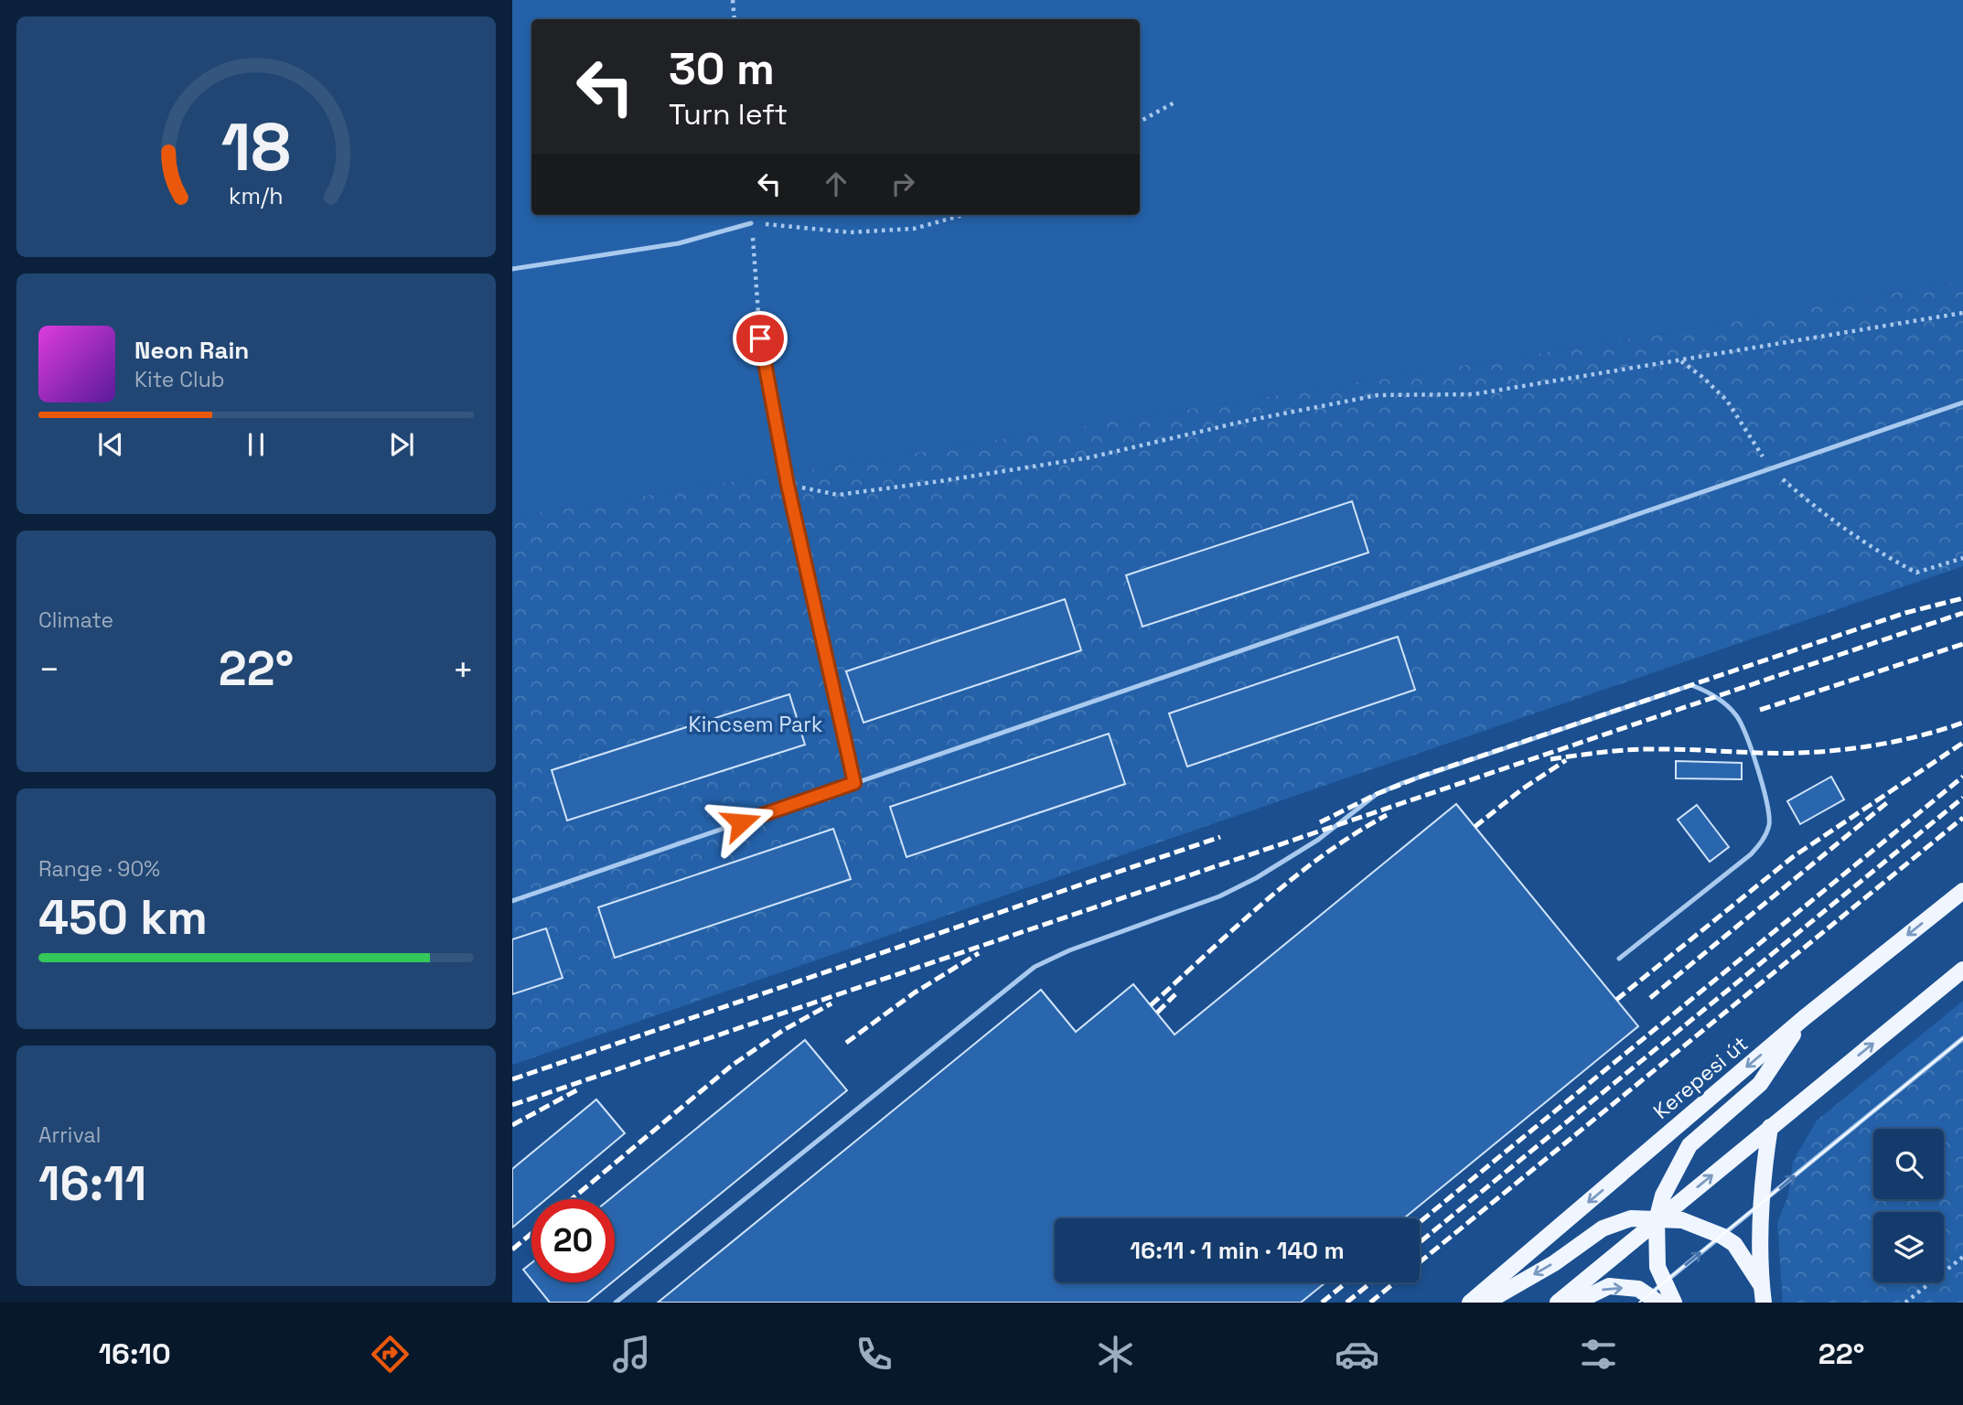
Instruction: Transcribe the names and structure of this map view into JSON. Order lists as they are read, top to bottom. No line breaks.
{"streets":{"main road":["Kerepesi út"]},"parks":["Kincsem Park"],"page":{"turn":["30 m","Turn left"],"song":["Neon Rain","Kite Club"],"tile":["Climate",["Range · 90%","450 km"],["Arrival","16:11"]],"heat":["−","22°","+"],"limit":"20","trip":"16:11 · 1 min · 140 m","tabs":["16:10","22°"],"gauge":["18","km/h"]}}
